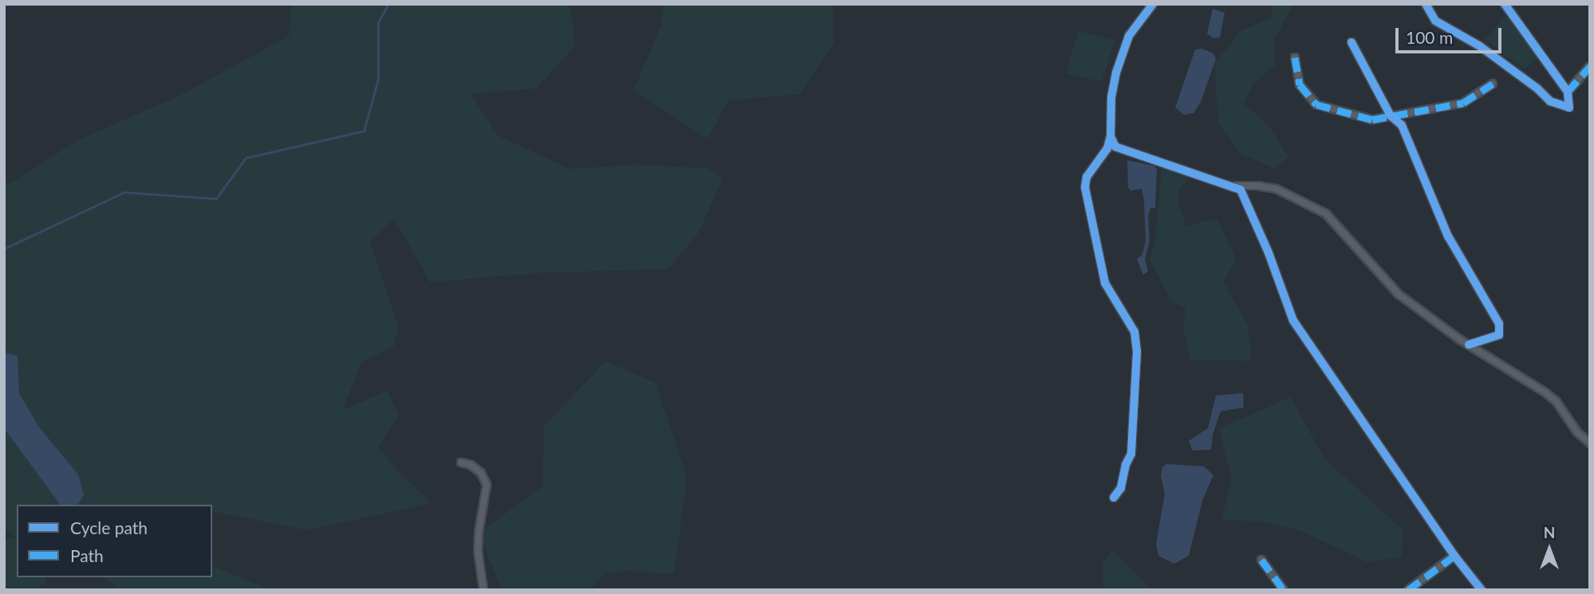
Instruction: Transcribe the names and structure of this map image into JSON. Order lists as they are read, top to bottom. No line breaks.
{"legend":["Cycle path","Path"],"scale_bar":"100 m","north":"top"}
